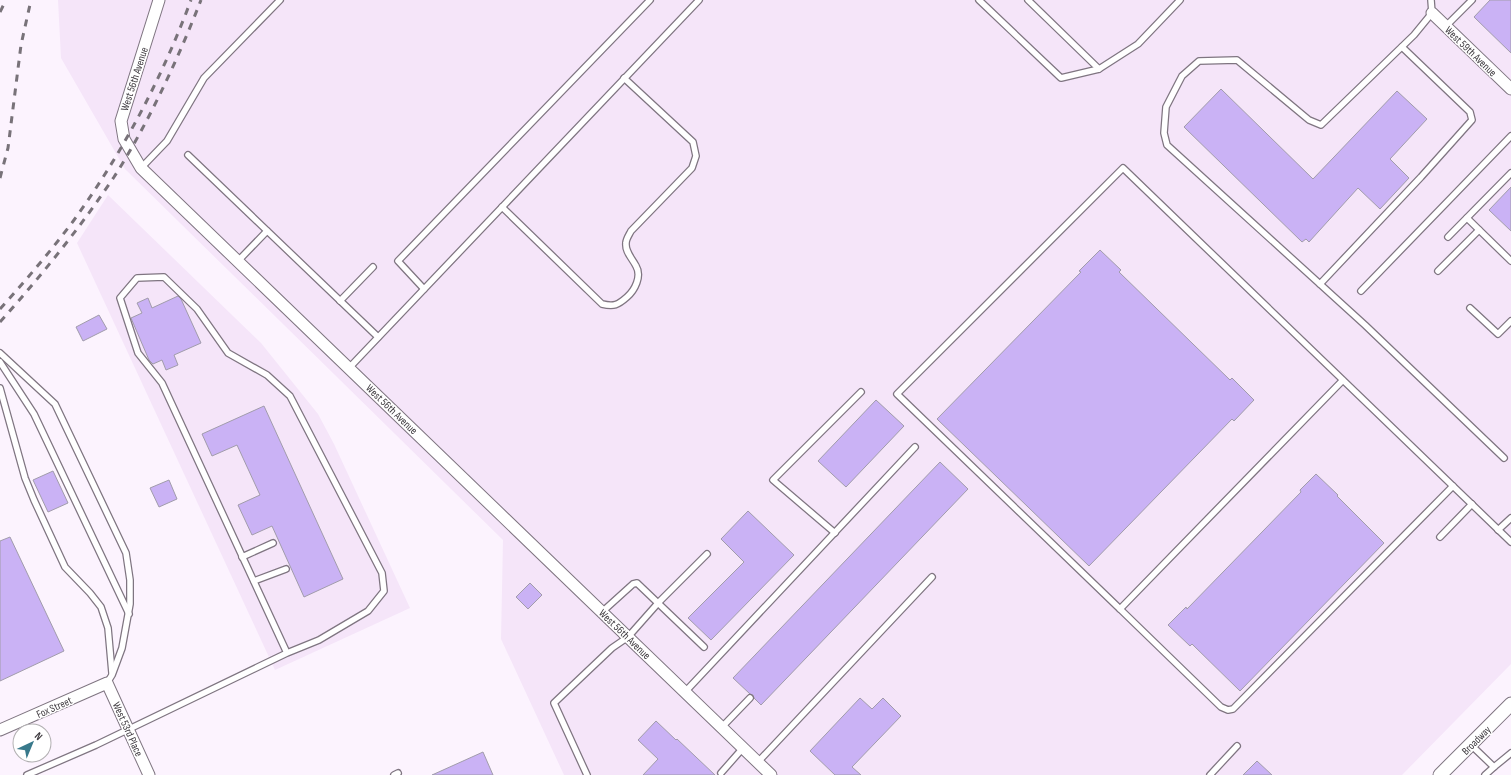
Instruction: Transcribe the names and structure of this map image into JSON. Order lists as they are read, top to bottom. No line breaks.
{"streets":{"street":["West 59th Avenue","West 56th Avenue","Fox Street","West 53rd Place","Broadway"]},"crossings":[["Fox Street","West 53rd Place"]],"north":"top right"}
